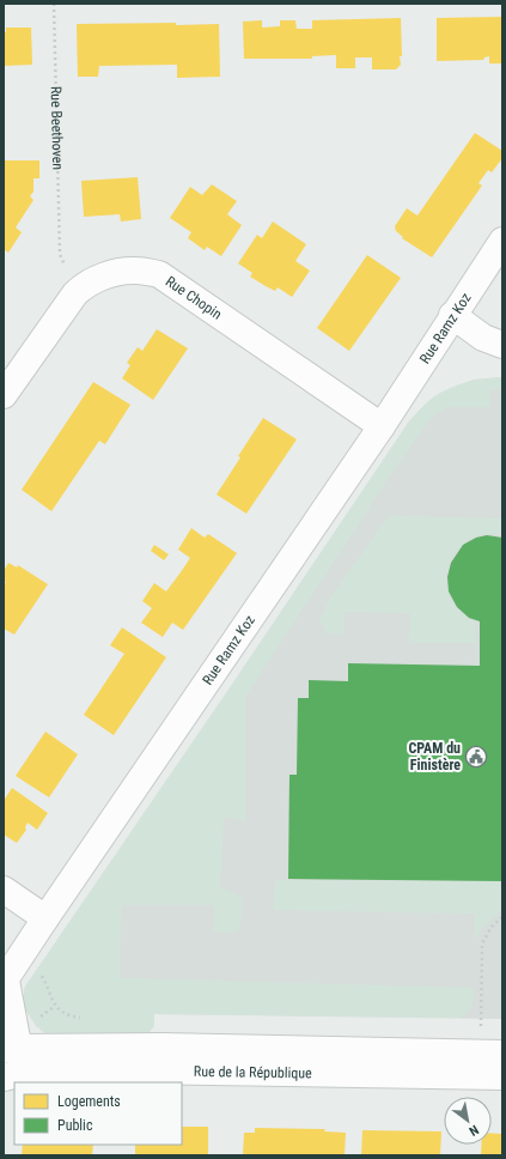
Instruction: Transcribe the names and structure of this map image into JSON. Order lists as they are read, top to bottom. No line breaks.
{"streets":{"street":["Rue Chopin","Rue Ramz Koz","Rue de la République"],"path":["Rue Beethoven"]},"crossings":[["Rue Chopin","Rue Ramz Koz"],["Rue Ramz Koz","Rue de la République"]],"places":{"public building":["CPAM du Finistère"]},"legend":["Logements","Public"],"north":"bottom right"}
